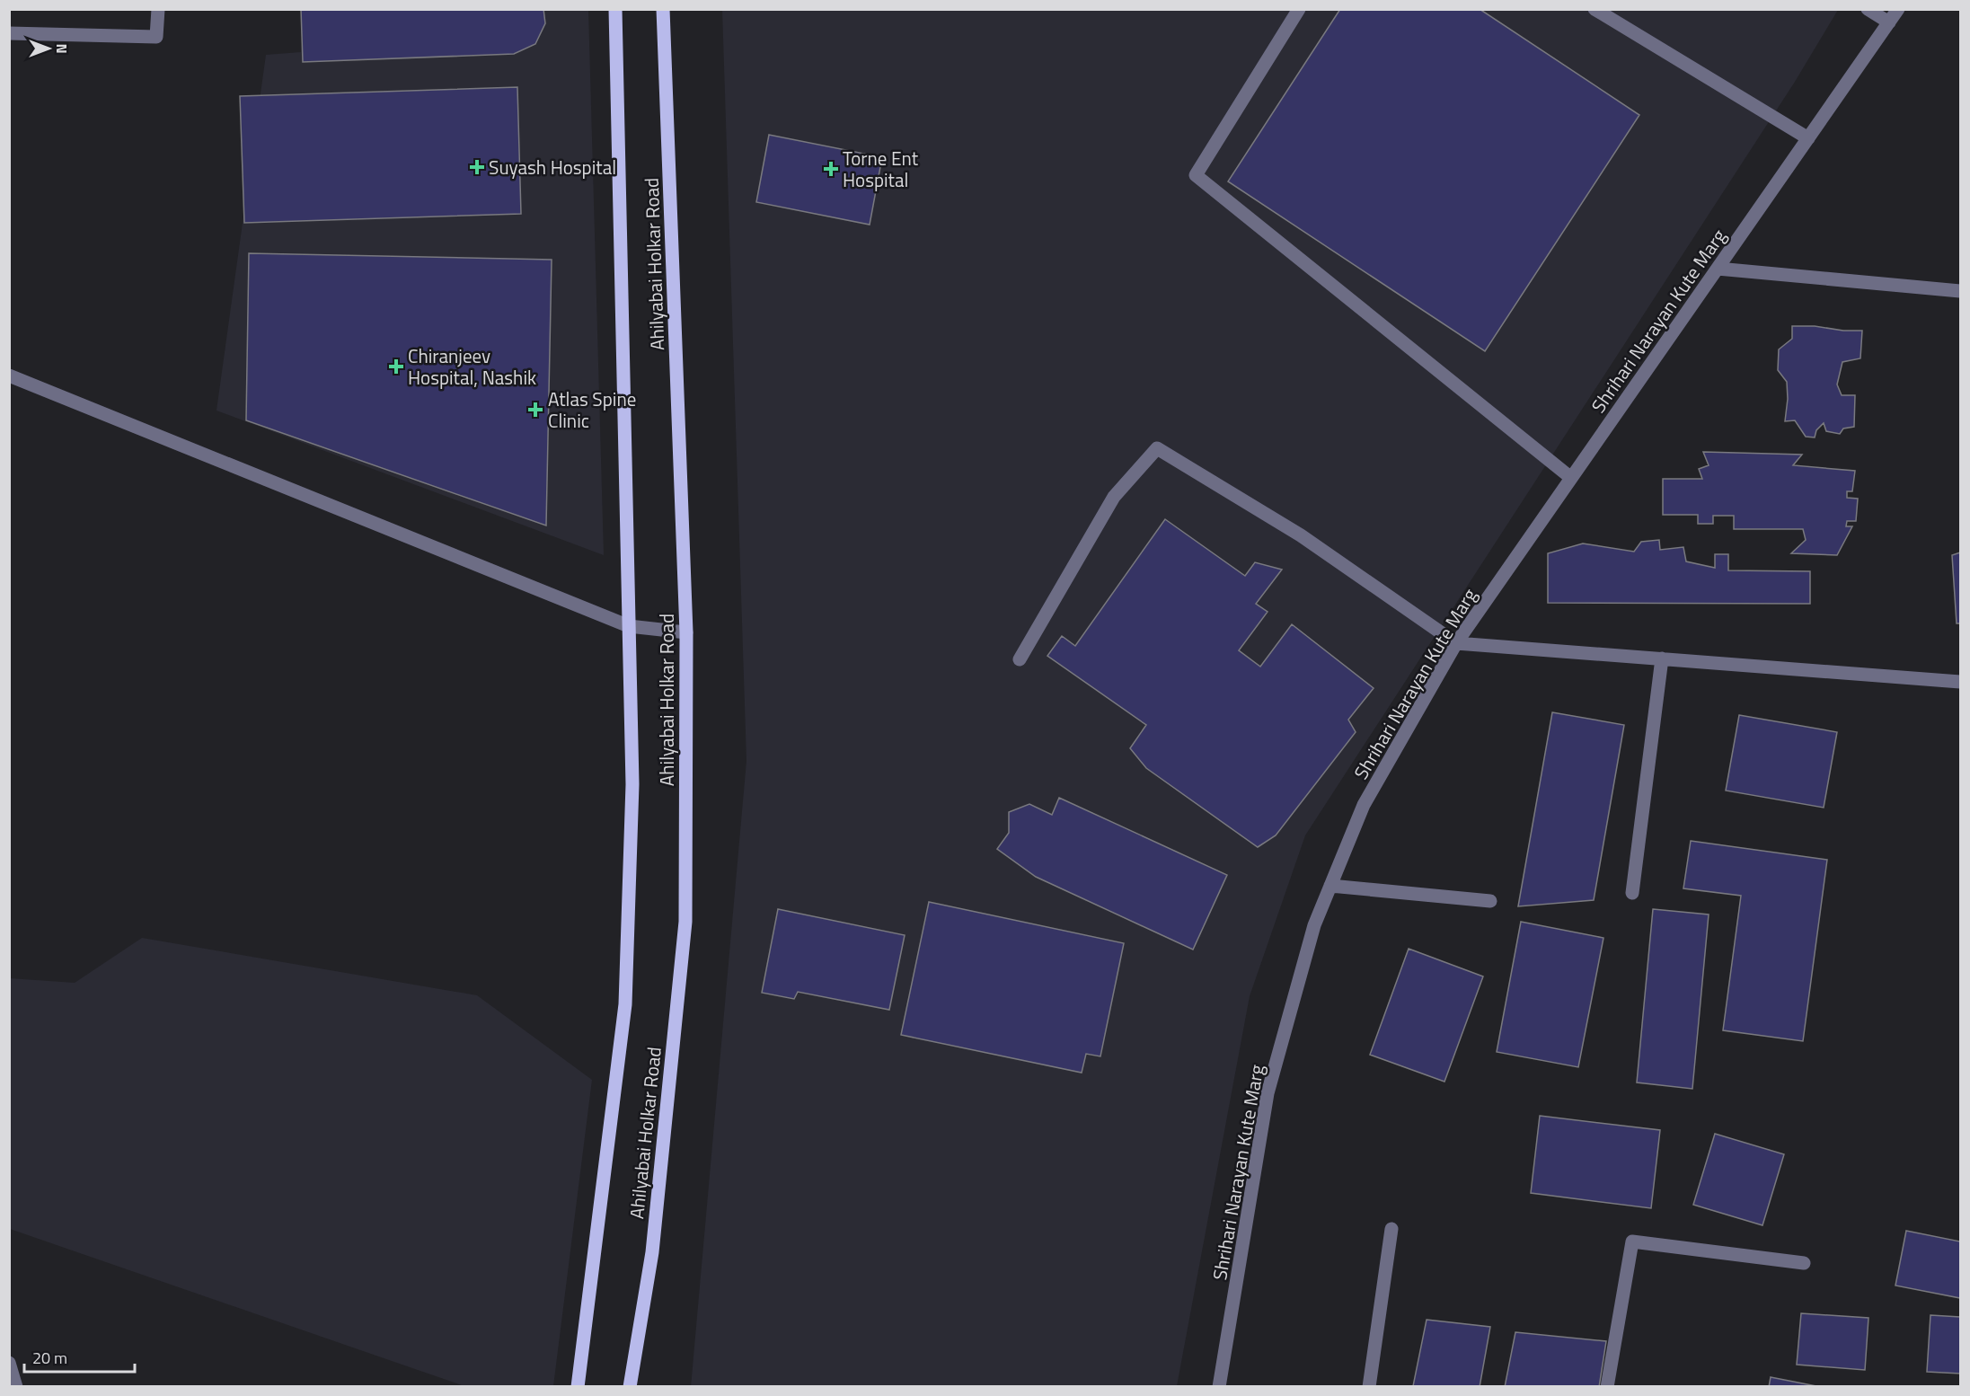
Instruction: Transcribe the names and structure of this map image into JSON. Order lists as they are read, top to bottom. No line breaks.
{"streets":{"main road":["Ahilyabai Holkar Road"],"street":["Shrihari Narayan Kute Marg"]},"places":{"health":["Suyash Hospital","Torne Ent Hospital","Chiranjeev Hospital, Nashik","Atlas Spine Clinic"]},"scale_bar":"20 m","north":"right"}
